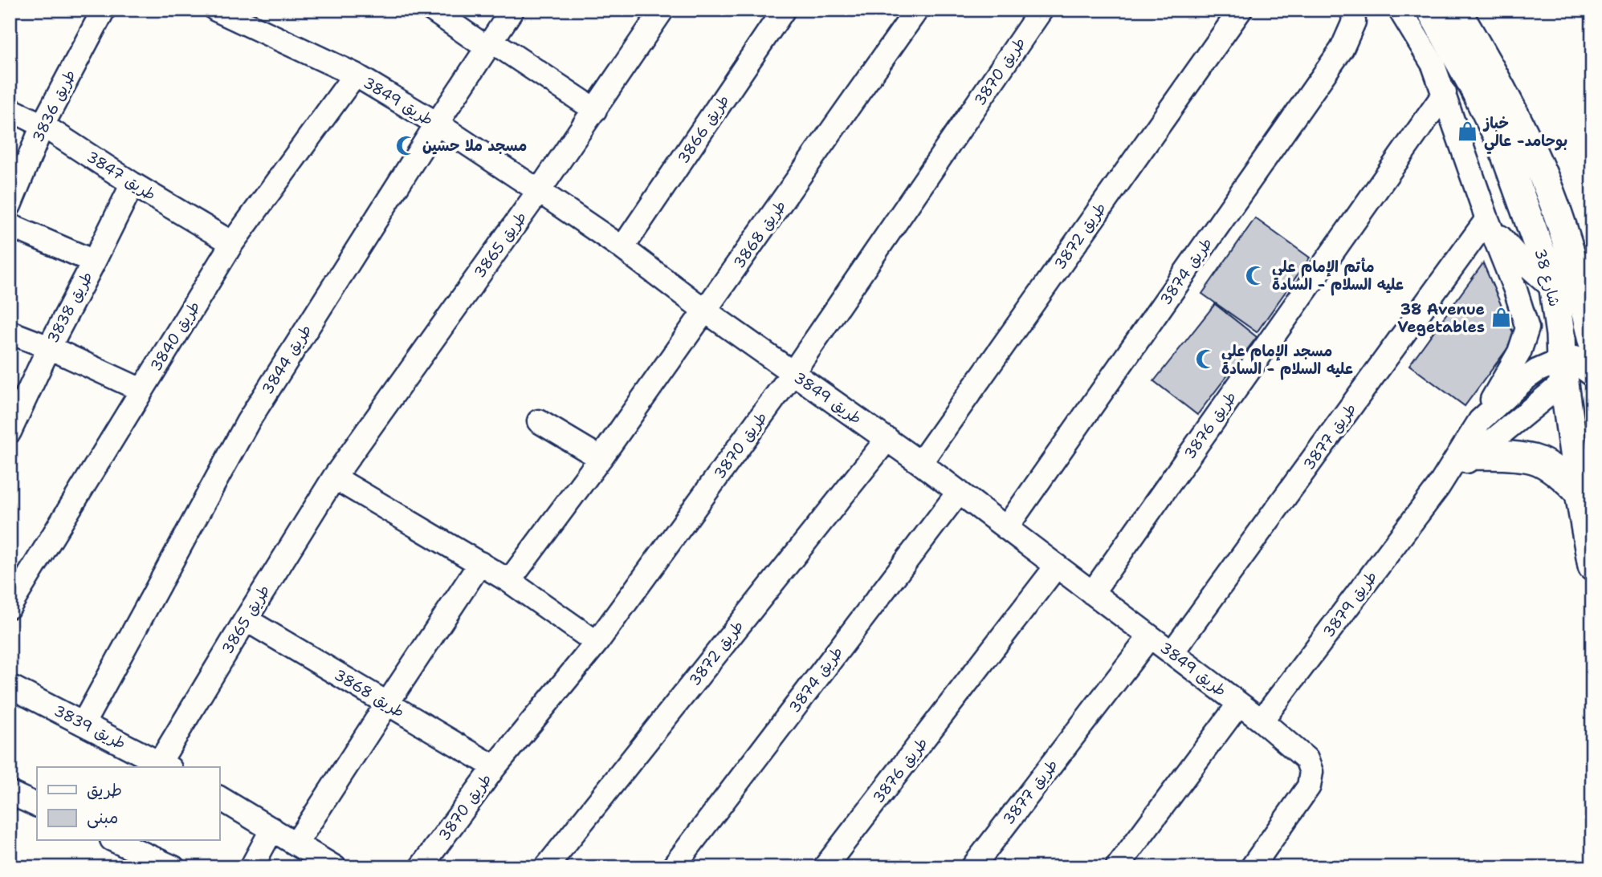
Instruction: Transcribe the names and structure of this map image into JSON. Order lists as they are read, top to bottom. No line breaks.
{"streets":{"street":["طريق 3870","طريق 3849","طريق 3836","طريق 3866","طريق 3847","طريق 3868","طريق 3872","طريق 3865","طريق 3874","شارع 38","طريق 3838","طريق 3840","طريق 3844","طريق 3876","طريق 3877","طريق 3879","طريق 3839"]},"crossings":[["طريق 3870","طريق 3849"],["طريق 3870","طريق 3868"],["طريق 3849","طريق 3866"],["طريق 3849","طريق 3868"],["طريق 3849","طريق 3872"],["طريق 3849","طريق 3865"],["طريق 3849","طريق 3874"],["طريق 3849","طريق 3840"],["طريق 3849","طريق 3844"],["طريق 3849","طريق 3876"],["طريق 3849","طريق 3877"],["طريق 3849","طريق 3879"],["طريق 3836","طريق 3847"],["طريق 3847","طريق 3838"],["طريق 3847","طريق 3840"],["طريق 3868","طريق 3865"],["طريق 3865","طريق 3839"],["طريق 3844","طريق 3839"]],"places":{"shop":["خباز بوحامد- عالي","38 Avenue Vegetables"],"mosque":["مسجد ملا حسين","مأتم الإمام علي عليه السلام - السادة","مسجد الإمام علي عليه السلام - السادة"]},"legend":["طريق","مبنى"]}
